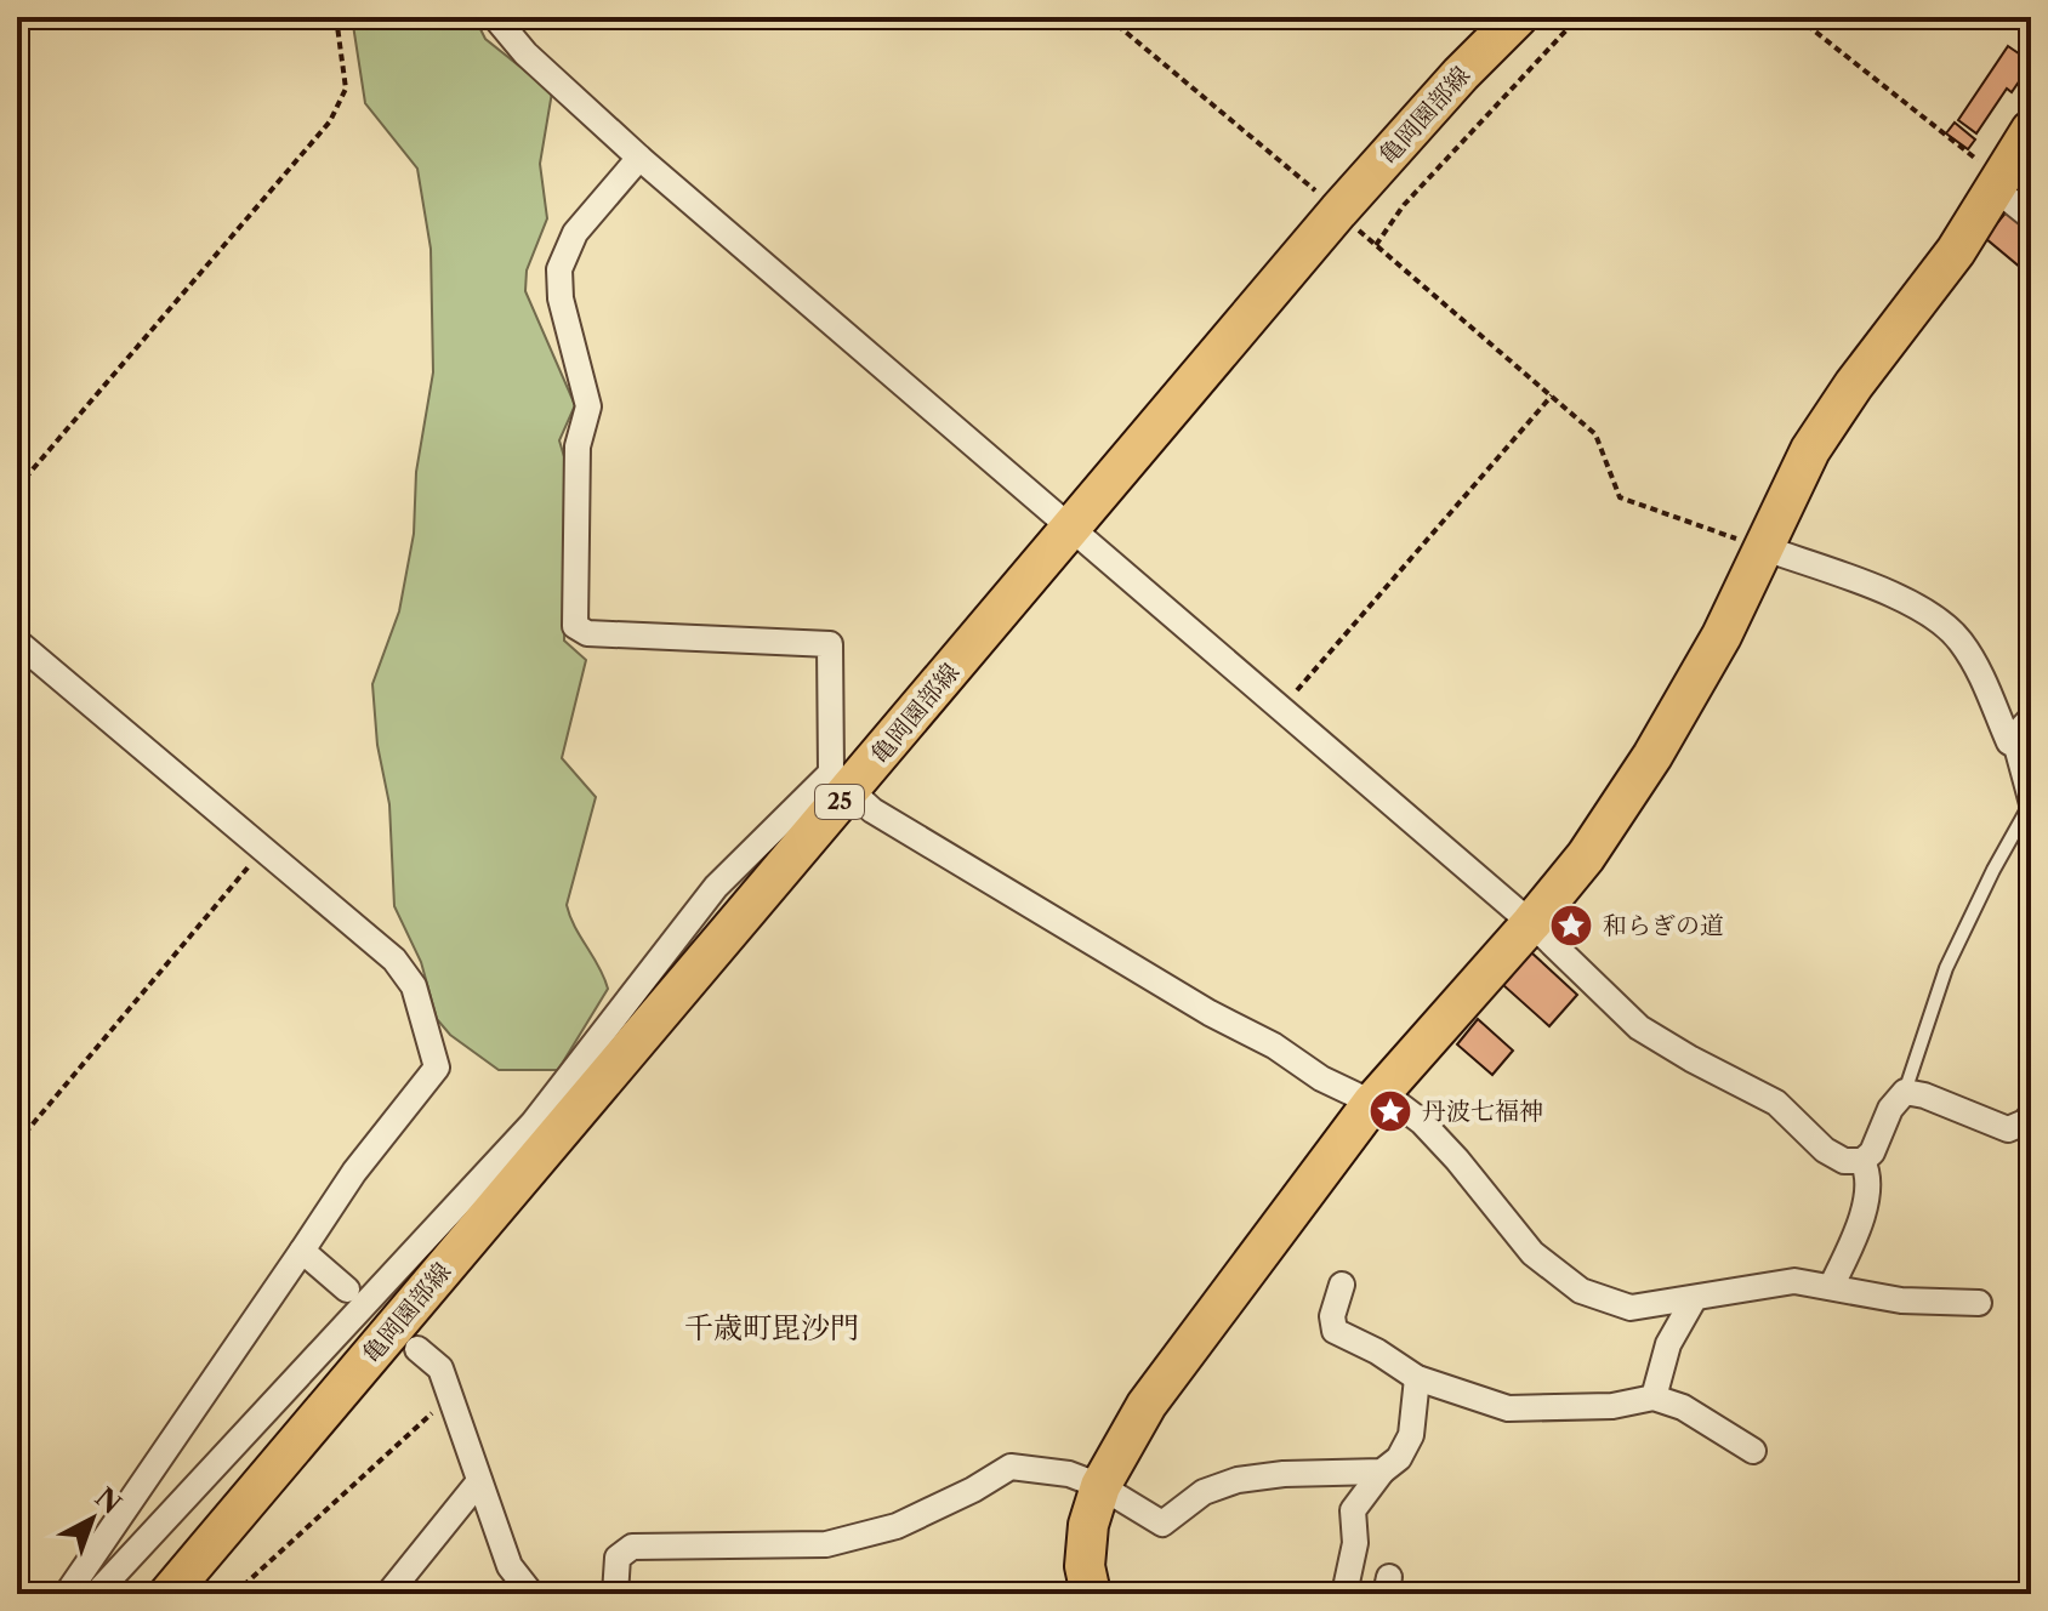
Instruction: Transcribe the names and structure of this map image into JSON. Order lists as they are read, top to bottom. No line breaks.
{"streets":{"main road":["亀岡園部線","25"]},"districts":["千歳町毘沙門"],"places":{"place":["和らぎの道","丹波七福神"]},"north":"top right"}
